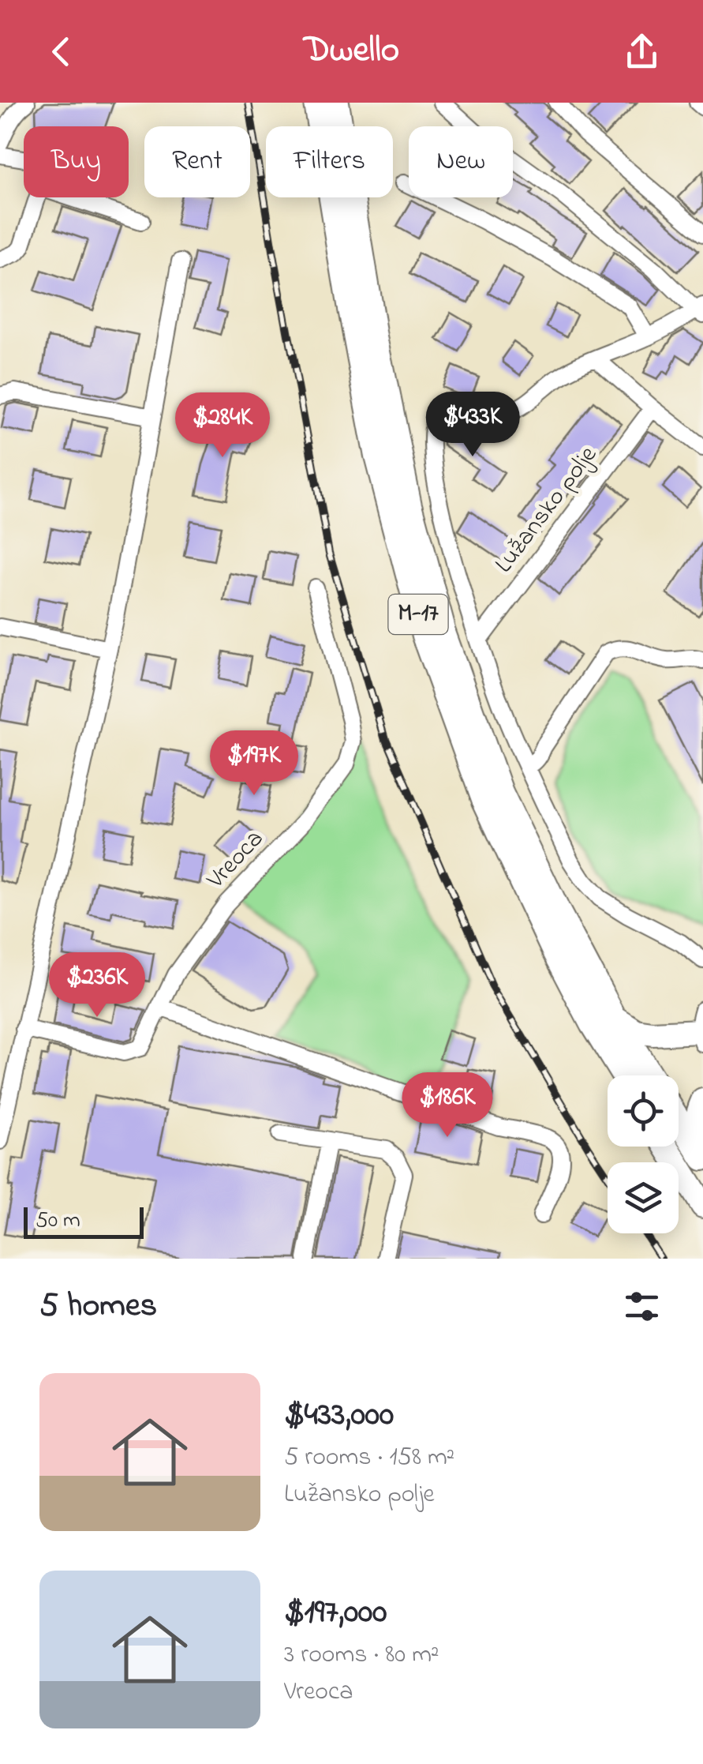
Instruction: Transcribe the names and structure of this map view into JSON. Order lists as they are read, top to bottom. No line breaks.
{"streets":{"highway":["M-17"],"street":["Lužansko polje","Vreoca"]},"scale_bar":"50 m","page":{"header":"Dwello","chip":["Buy","Rent","Filters","New"],"price":["$433K","$284K","$197K","$236K","$186K"],"scale":"50 m","heading":"5 homes","list":[{"name":"$433,000","note":"5 rooms · 158 m² · Lužansko polje"},{"name":"$197,000","note":"3 rooms · 80 m² · Vreoca"}]}}
